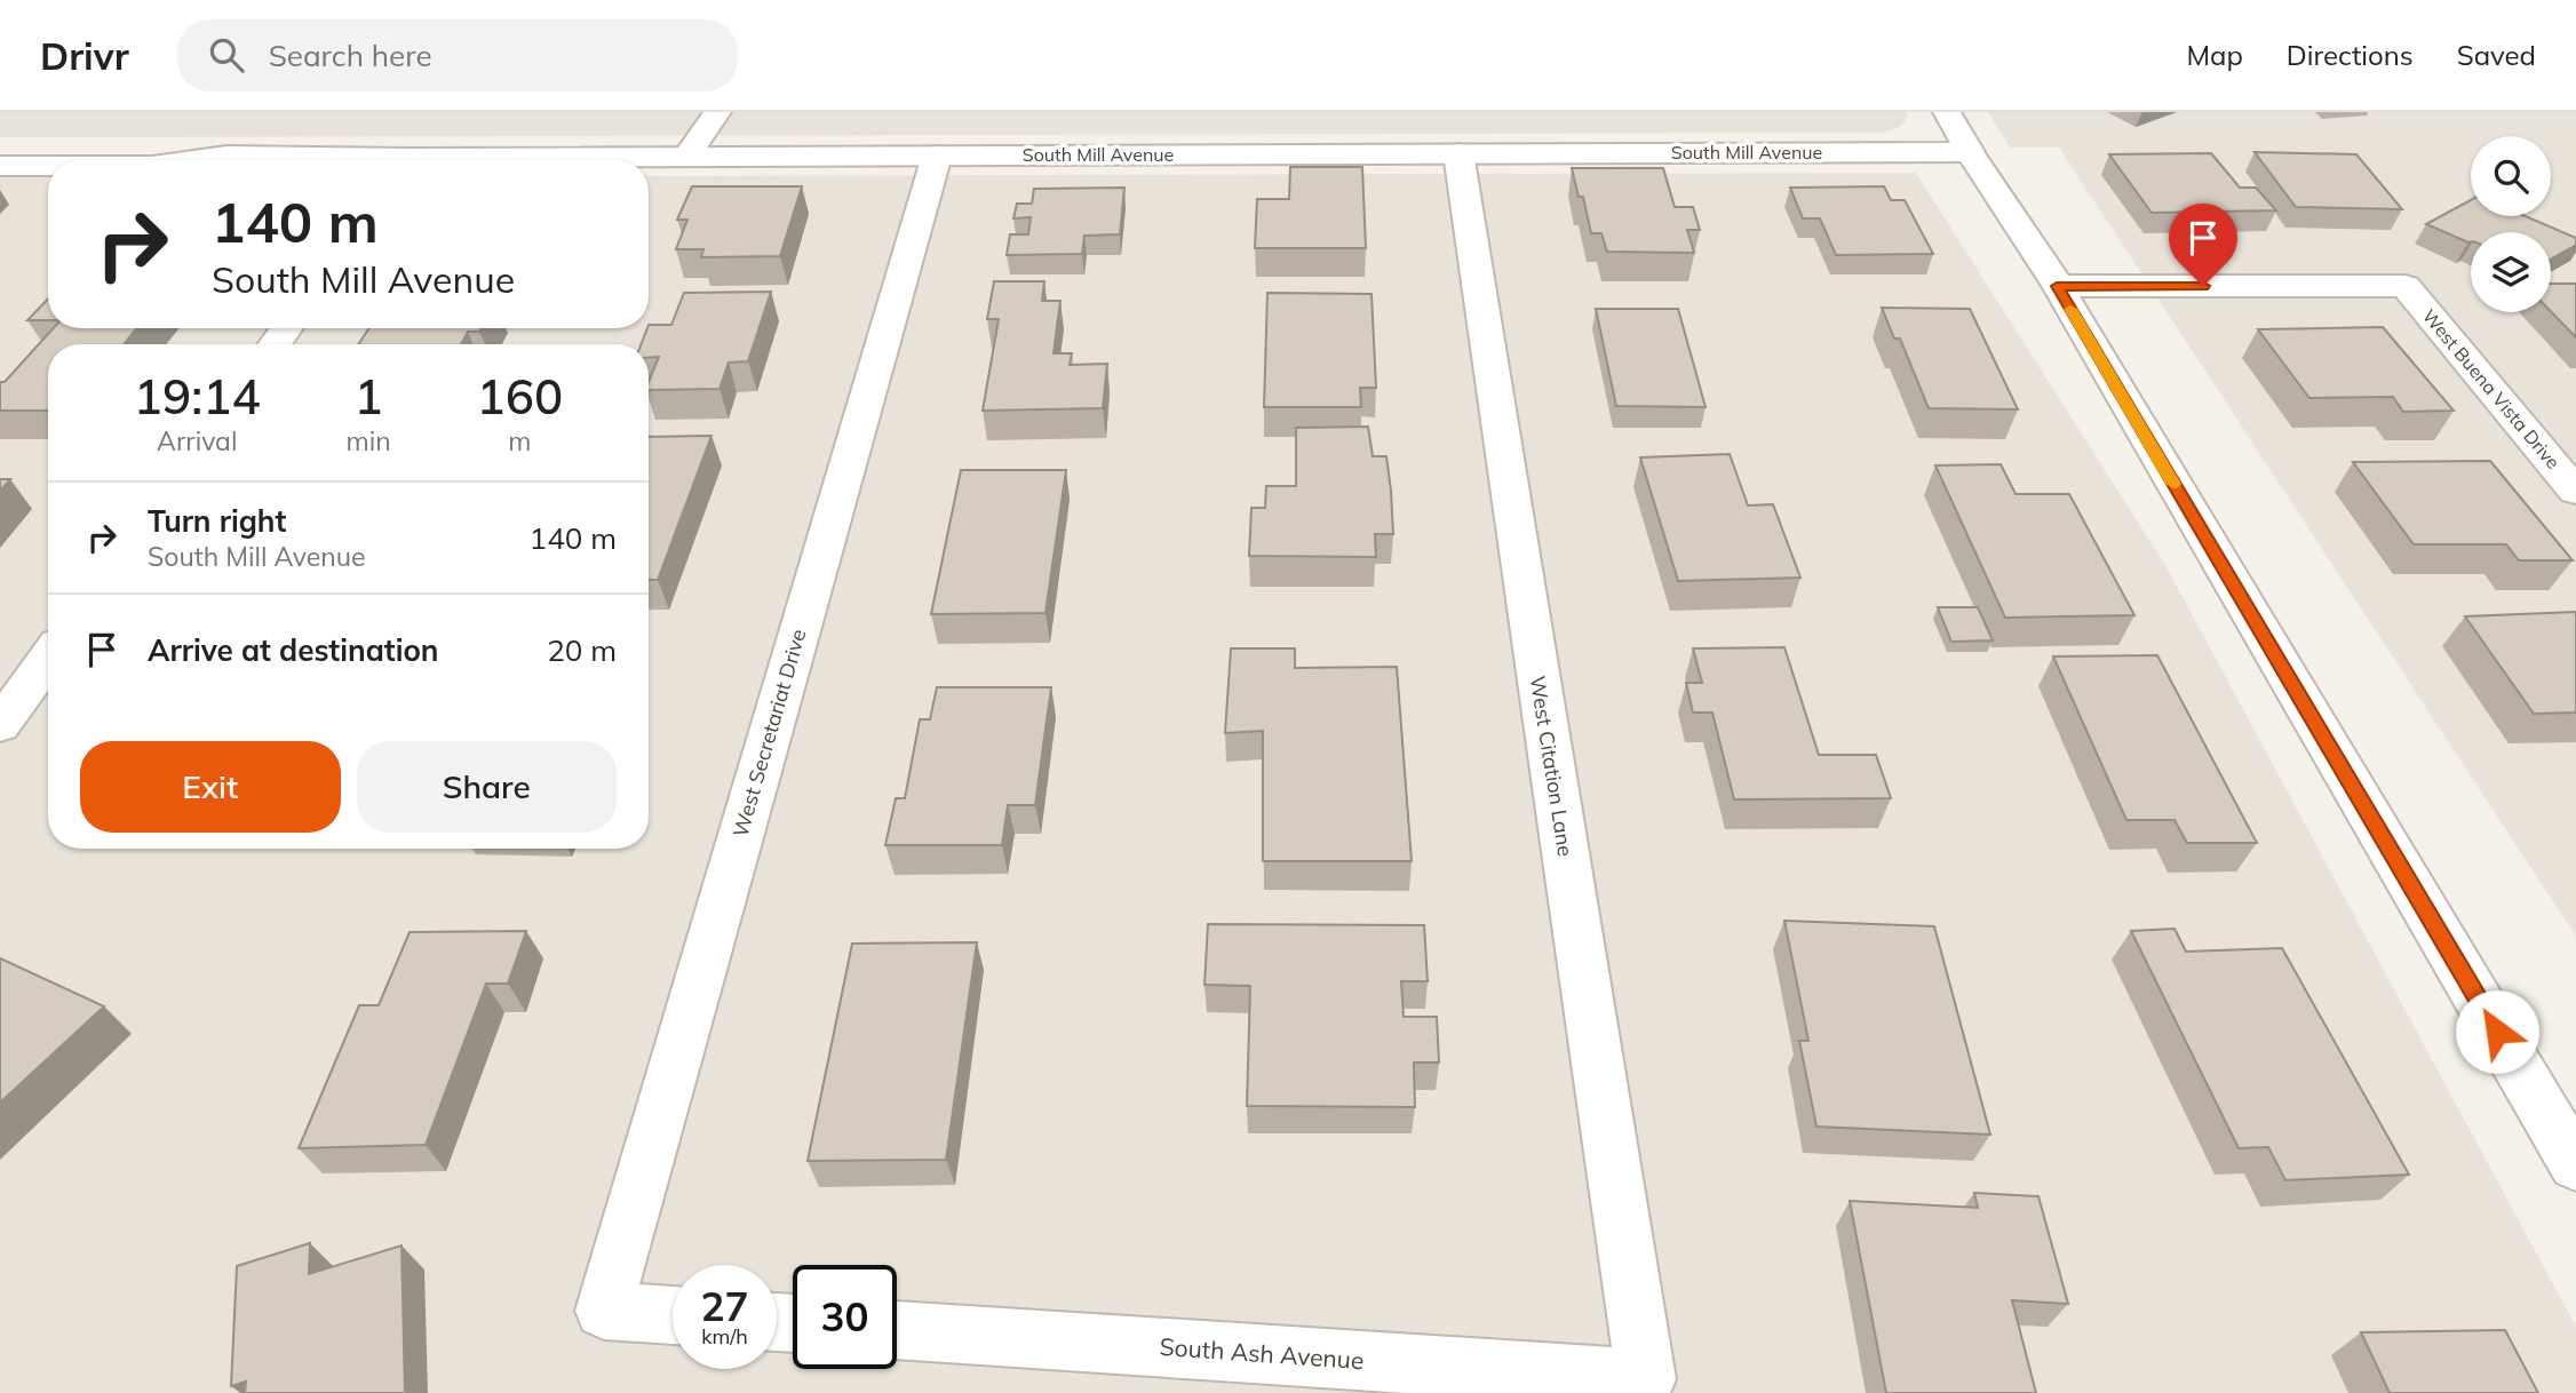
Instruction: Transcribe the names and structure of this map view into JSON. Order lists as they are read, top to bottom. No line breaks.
{"streets":{"street":["South Mill Avenue","West Buena Vista Drive","West Secretariat Drive","West Citation Lane","South Ash Avenue"]},"crossings":[["South Mill Avenue","West Secretariat Drive"],["South Mill Avenue","West Citation Lane"],["West Citation Lane","South Ash Avenue"]],"page":{"header":"Drivr","search":"Search here","nav":["Map","Directions","Saved"],"turn":["140 m","South Mill Avenue"],"eta":["19:14","Arrival","1","min","160","m"],"list":[{"name":"Turn right","note":"South Mill Avenue","value":"140 m"},{"name":"Arrive at destination","value":"20 m"}],"buttons":["Exit","Share"],"speed":"27 km/h","limit":"30"}}
